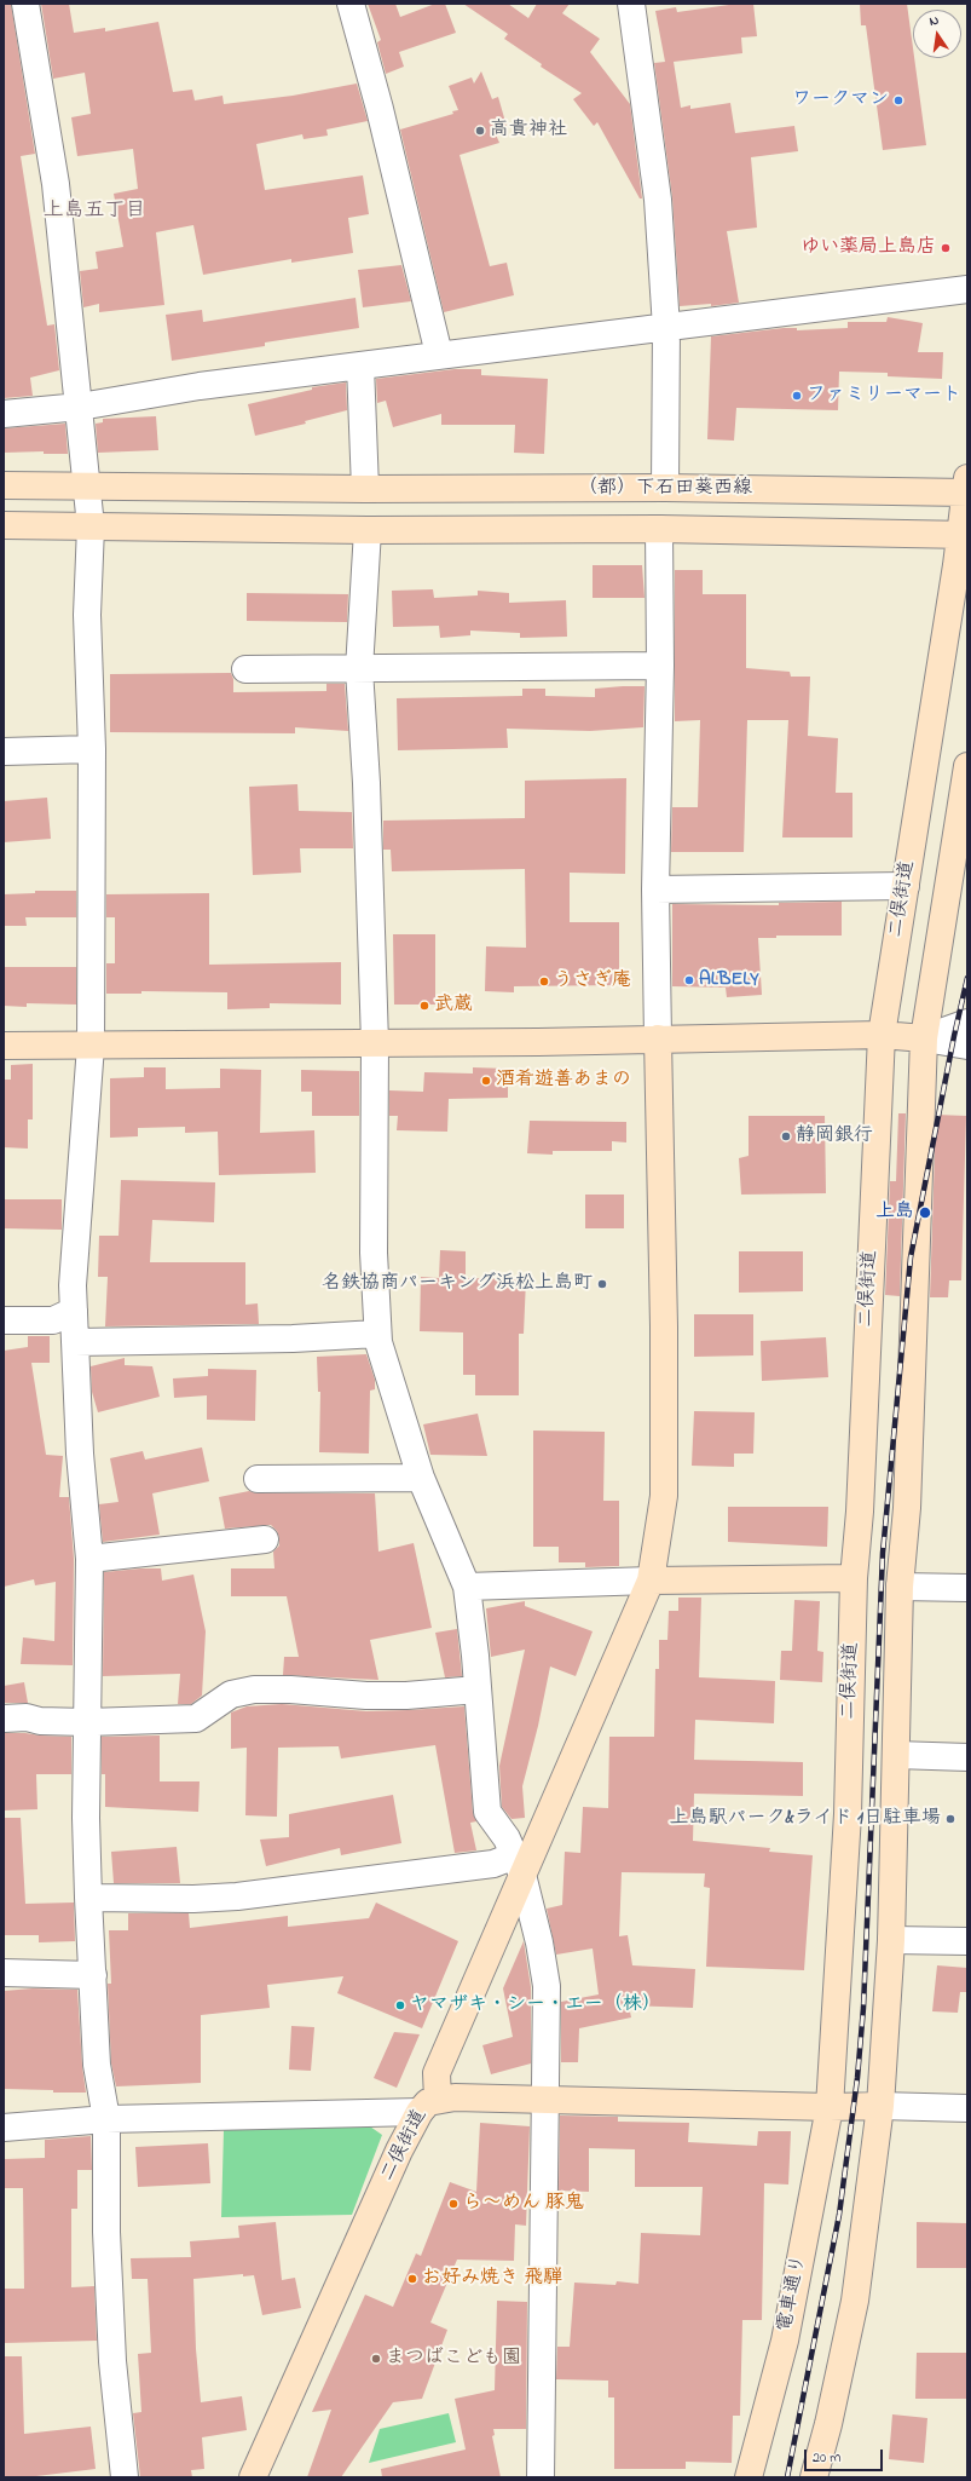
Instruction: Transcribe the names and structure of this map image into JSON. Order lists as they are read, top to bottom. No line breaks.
{"streets":{"street":["（都）下石田葵西線","二俣街道","電車通り"]},"crossings":[["（都）下石田葵西線","二俣街道"],["二俣街道","電車通り"]],"districts":["上島五丁目"],"places":["ワークマン","高貴神社","ゆい薬局上島店","ファミリーマート","ALBELY","うさぎ庵","武蔵","酒肴遊善あまの","静岡銀行","上島","名鉄協商パーキング浜松上島町","上島駅パーク&ライド 1日駐車場","ヤマザキ・シー・エー（株）","ら～めん 豚鬼","お好み焼き 飛騨","まつばこども園"],"scale_bar":"20 m","north":"top"}
